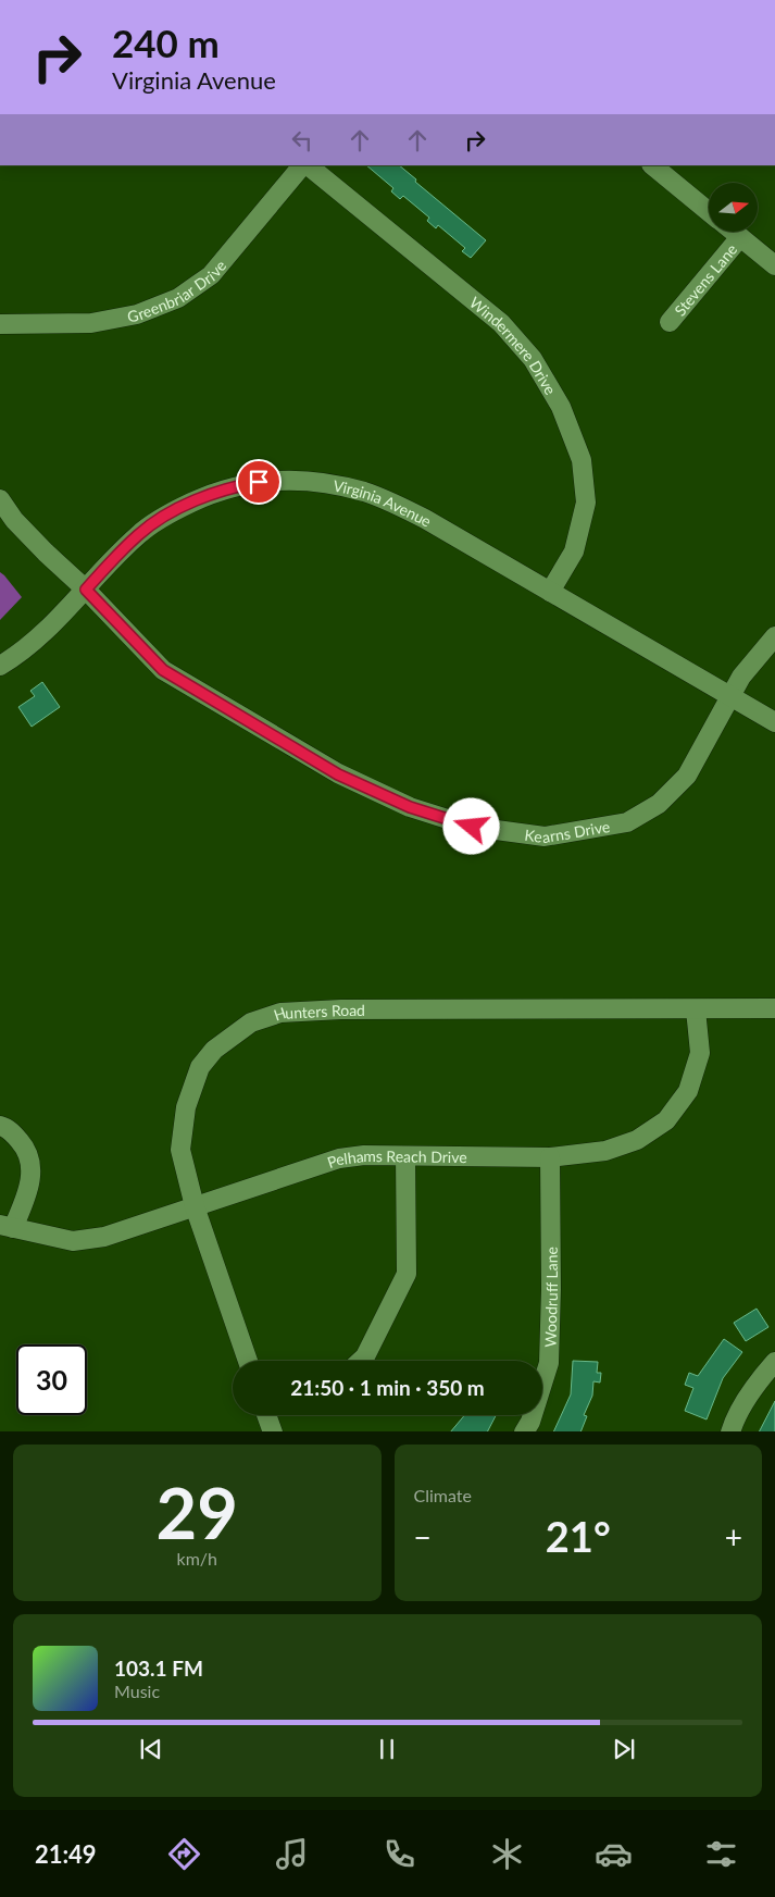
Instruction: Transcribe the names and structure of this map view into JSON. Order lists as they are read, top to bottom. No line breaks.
{"streets":{"street":["Stevens Lane","Greenbriar Drive","Windermere Drive","Virginia Avenue","Kearns Drive","Hunters Road","Pelhams Reach Drive","Woodruff Lane"]},"crossings":[["Windermere Drive","Virginia Avenue"],["Virginia Avenue","Kearns Drive"],["Hunters Road","Pelhams Reach Drive"],["Pelhams Reach Drive","Woodruff Lane"]],"north":"right","page":{"turn":["240 m","Virginia Avenue"],"limit":"30","trip":"21:50 · 1 min · 350 m","tile":[["29","km/h"],"Climate"],"heat":["−","21°","+"],"song":["103.1 FM","Music"],"tabs":"21:49"}}
